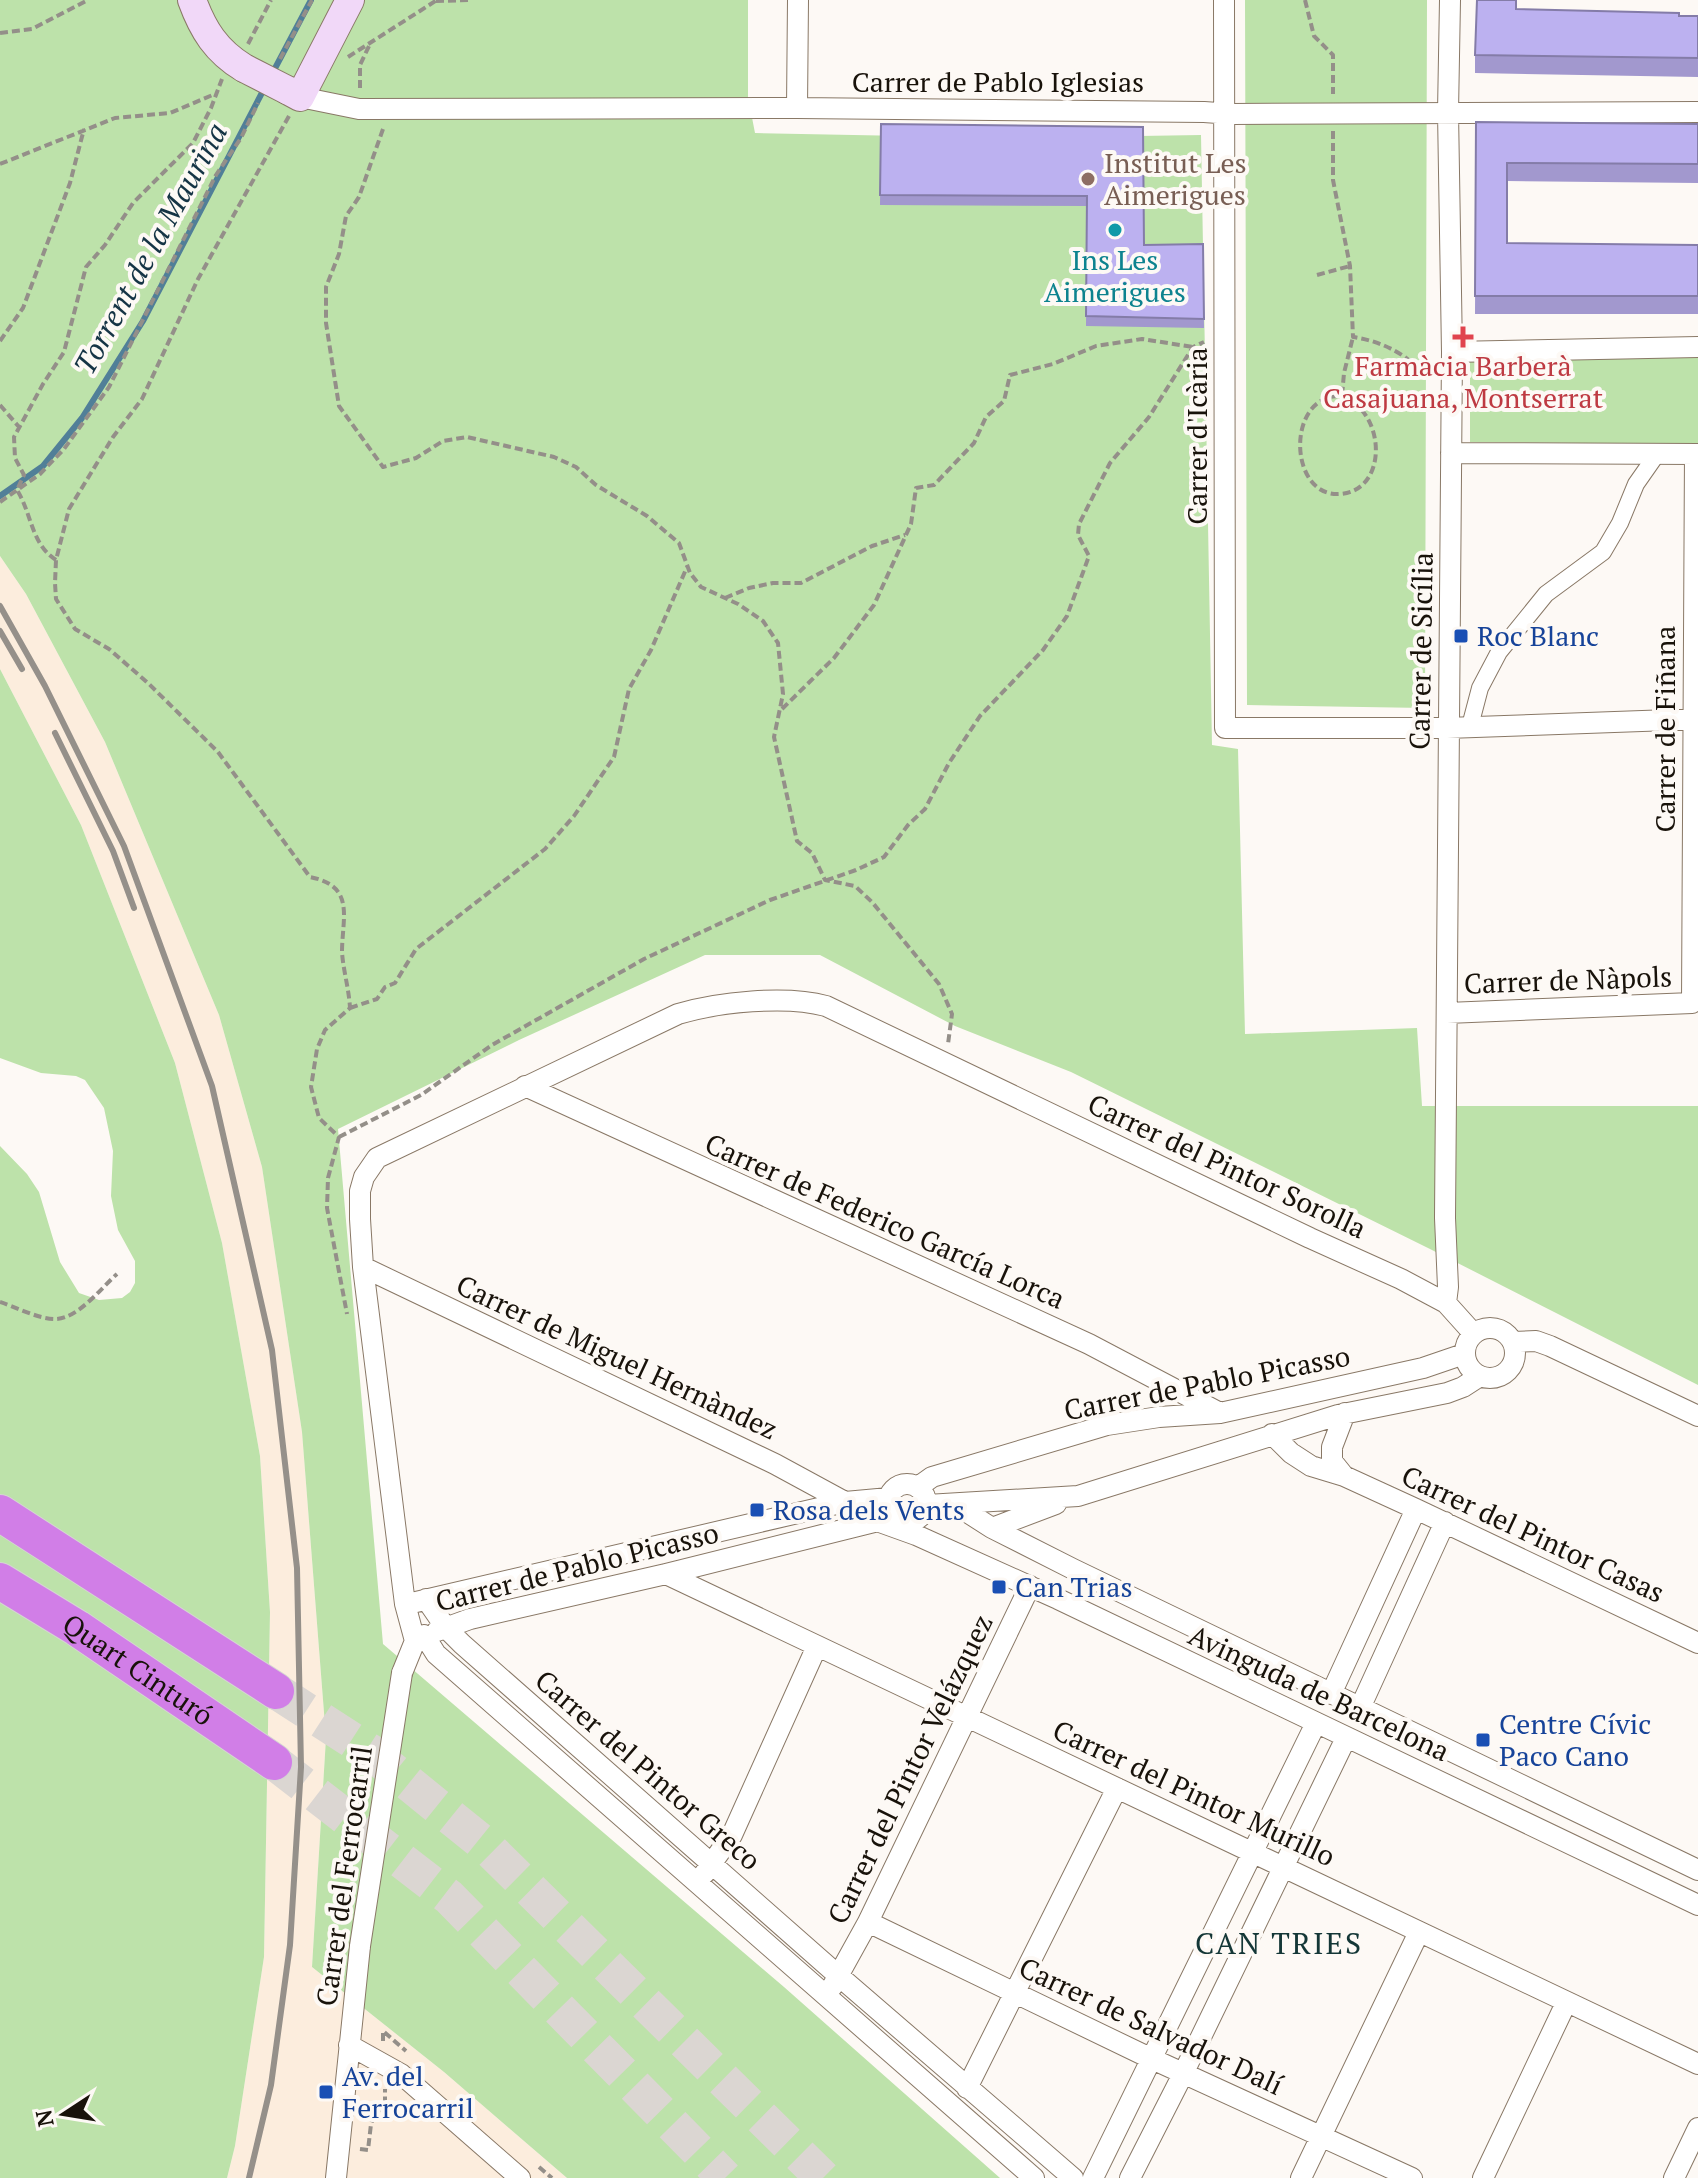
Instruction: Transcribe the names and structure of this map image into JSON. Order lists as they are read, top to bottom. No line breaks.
{"streets":{"highway":["Quart Cinturó"],"street":["Carrer de Pablo Iglesias","Carrer d'Icària","Carrer de Sicília","Carrer de Fiñana","Carrer de Nàpols","Carrer del Pintor Sorolla","Carrer de Federico García Lorca","Carrer de Miguel Hernàndez","Carrer de Pablo Picasso","Carrer del Pintor Casas","Avinguda de Barcelona","Carrer del Pintor Velázquez","Carrer del Pintor Greco","Carrer del Pintor Murillo","Carrer del Ferrocarril","Carrer de Salvador Dalí"]},"crossings":[["Carrer de Pablo Iglesias","Carrer d'Icària"],["Carrer de Pablo Iglesias","Carrer de Sicília"],["Carrer d'Icària","Carrer de Sicília"],["Carrer de Sicília","Carrer de Nàpols"],["Carrer de Sicília","Carrer del Pintor Sorolla"],["Carrer de Fiñana","Carrer de Nàpols"],["Carrer del Pintor Sorolla","Carrer de Pablo Picasso"],["Carrer de Federico García Lorca","Carrer de Pablo Picasso"],["Carrer de Miguel Hernàndez","Carrer de Pablo Picasso"],["Carrer de Pablo Picasso","Carrer del Pintor Casas"],["Carrer de Pablo Picasso","Avinguda de Barcelona"],["Carrer de Pablo Picasso","Carrer del Pintor Greco"],["Carrer de Pablo Picasso","Carrer del Pintor Murillo"],["Carrer de Pablo Picasso","Carrer del Ferrocarril"],["Avinguda de Barcelona","Carrer del Pintor Velázquez"],["Carrer del Pintor Velázquez","Carrer del Pintor Greco"],["Carrer del Pintor Velázquez","Carrer del Pintor Murillo"],["Carrer del Pintor Velázquez","Carrer de Salvador Dalí"],["Carrer del Pintor Greco","Carrer del Ferrocarril"]],"districts":["CAN TRIES"],"water":["Torrent de la Maurina"],"places":{"other":["Institut Les Aimerigues","Ins Les Aimerigues"],"health":["Farmàcia Barberà Casajuana, Montserrat"],"transit":["Roc Blanc","Rosa dels Vents","Can Trias","Centre Cívic Paco Cano","Av. del Ferrocarril"]},"north":"left"}
